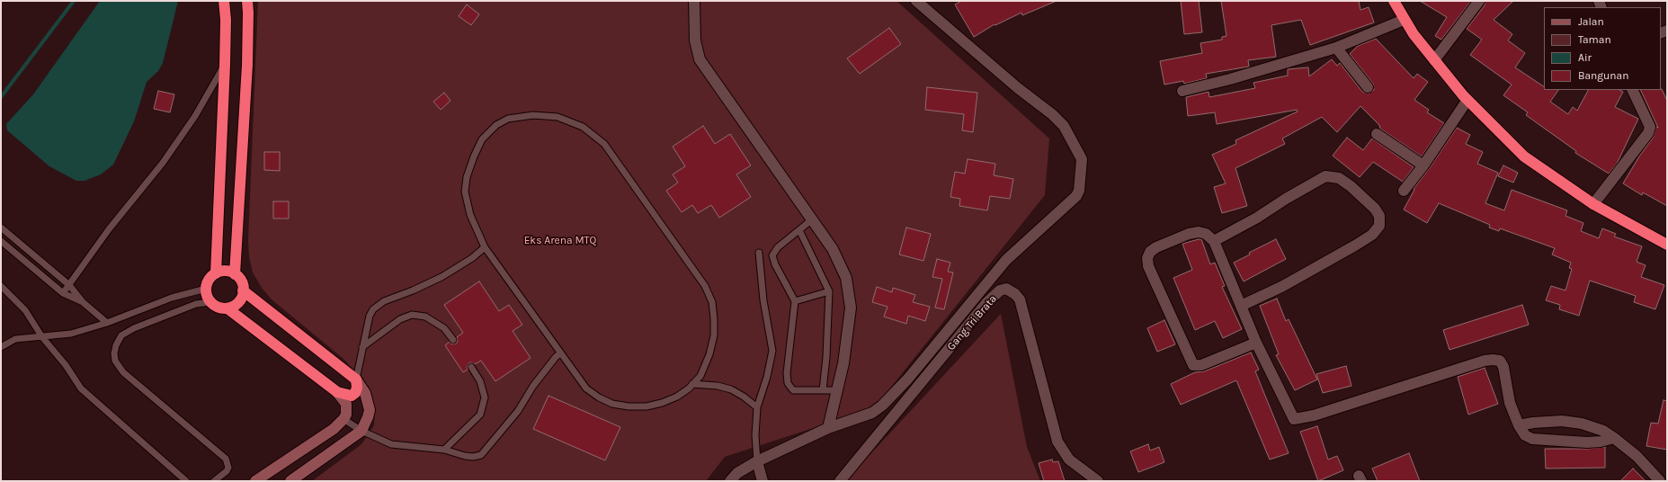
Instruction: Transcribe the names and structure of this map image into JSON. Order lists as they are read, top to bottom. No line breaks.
{"streets":{"street":["Gang Tri Brata"]},"parks":["Eks Arena MTQ"],"legend":["Jalan","Taman","Air","Bangunan"]}
